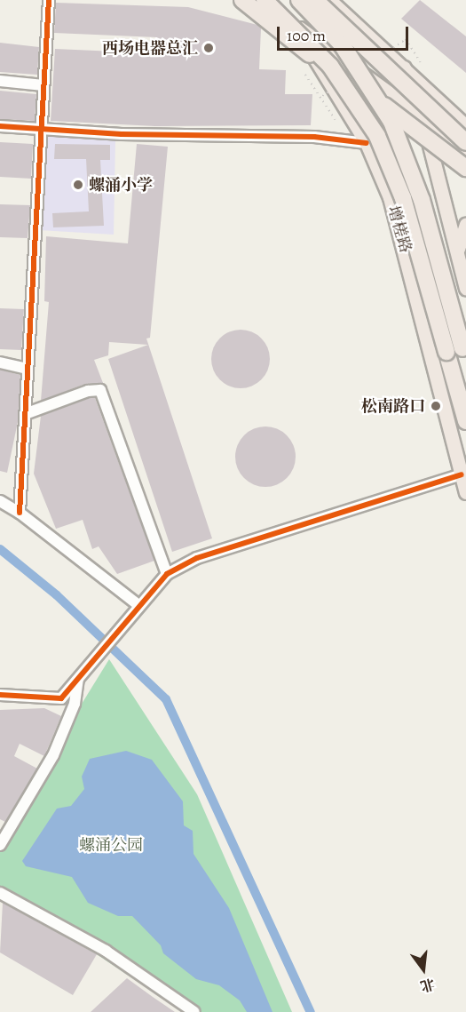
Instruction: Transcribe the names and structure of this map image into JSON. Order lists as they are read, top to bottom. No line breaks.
{"streets":{"highway":["增槎路"]},"parks":["螺涌公园"],"places":["西场电器总汇","螺涌小学","松南路口"],"scale_bar":"100 m","north":"bottom"}
